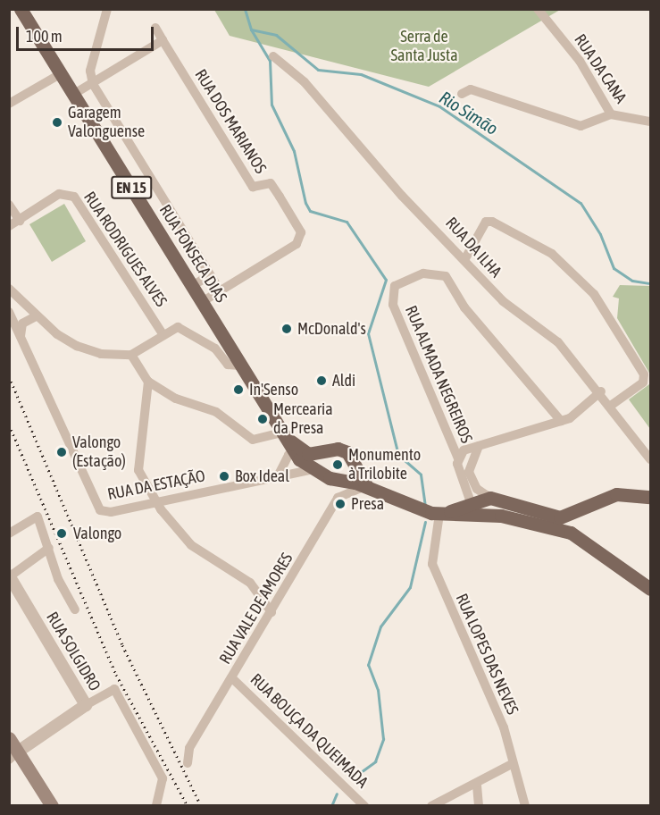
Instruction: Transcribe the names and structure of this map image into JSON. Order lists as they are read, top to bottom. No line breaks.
{"streets":{"main road":["EN 15","RUA FONSECA DIAS"],"street":["RUA DA CANA","RUA DOS MARIANOS","RUA DA ILHA","RUA RODRIGUES ALVES","RUA ALMADA NEGREIROS","RUA DA ESTAÇÃO","RUA VALE DE AMORES","RUA SOLGIDRO","RUA LOPES DAS NEVES","RUA BOUÇA DA QUEIMADA"]},"crossings":[["RUA DOS MARIANOS","RUA FONSECA DIAS"],["RUA FONSECA DIAS","RUA DA ESTAÇÃO"],["RUA VALE DE AMORES","RUA BOUÇA DA QUEIMADA"]],"water":["Rio Simão"],"parks":["Serra de Santa Justa"],"places":["Garagem Valonguense","McDonald's","Aldi","In'Senso","Mercearia da Presa","Valongo (Estação)","Monumento à Trilobite","Box Ideal","Presa","Valongo"],"scale_bar":"100 m"}
